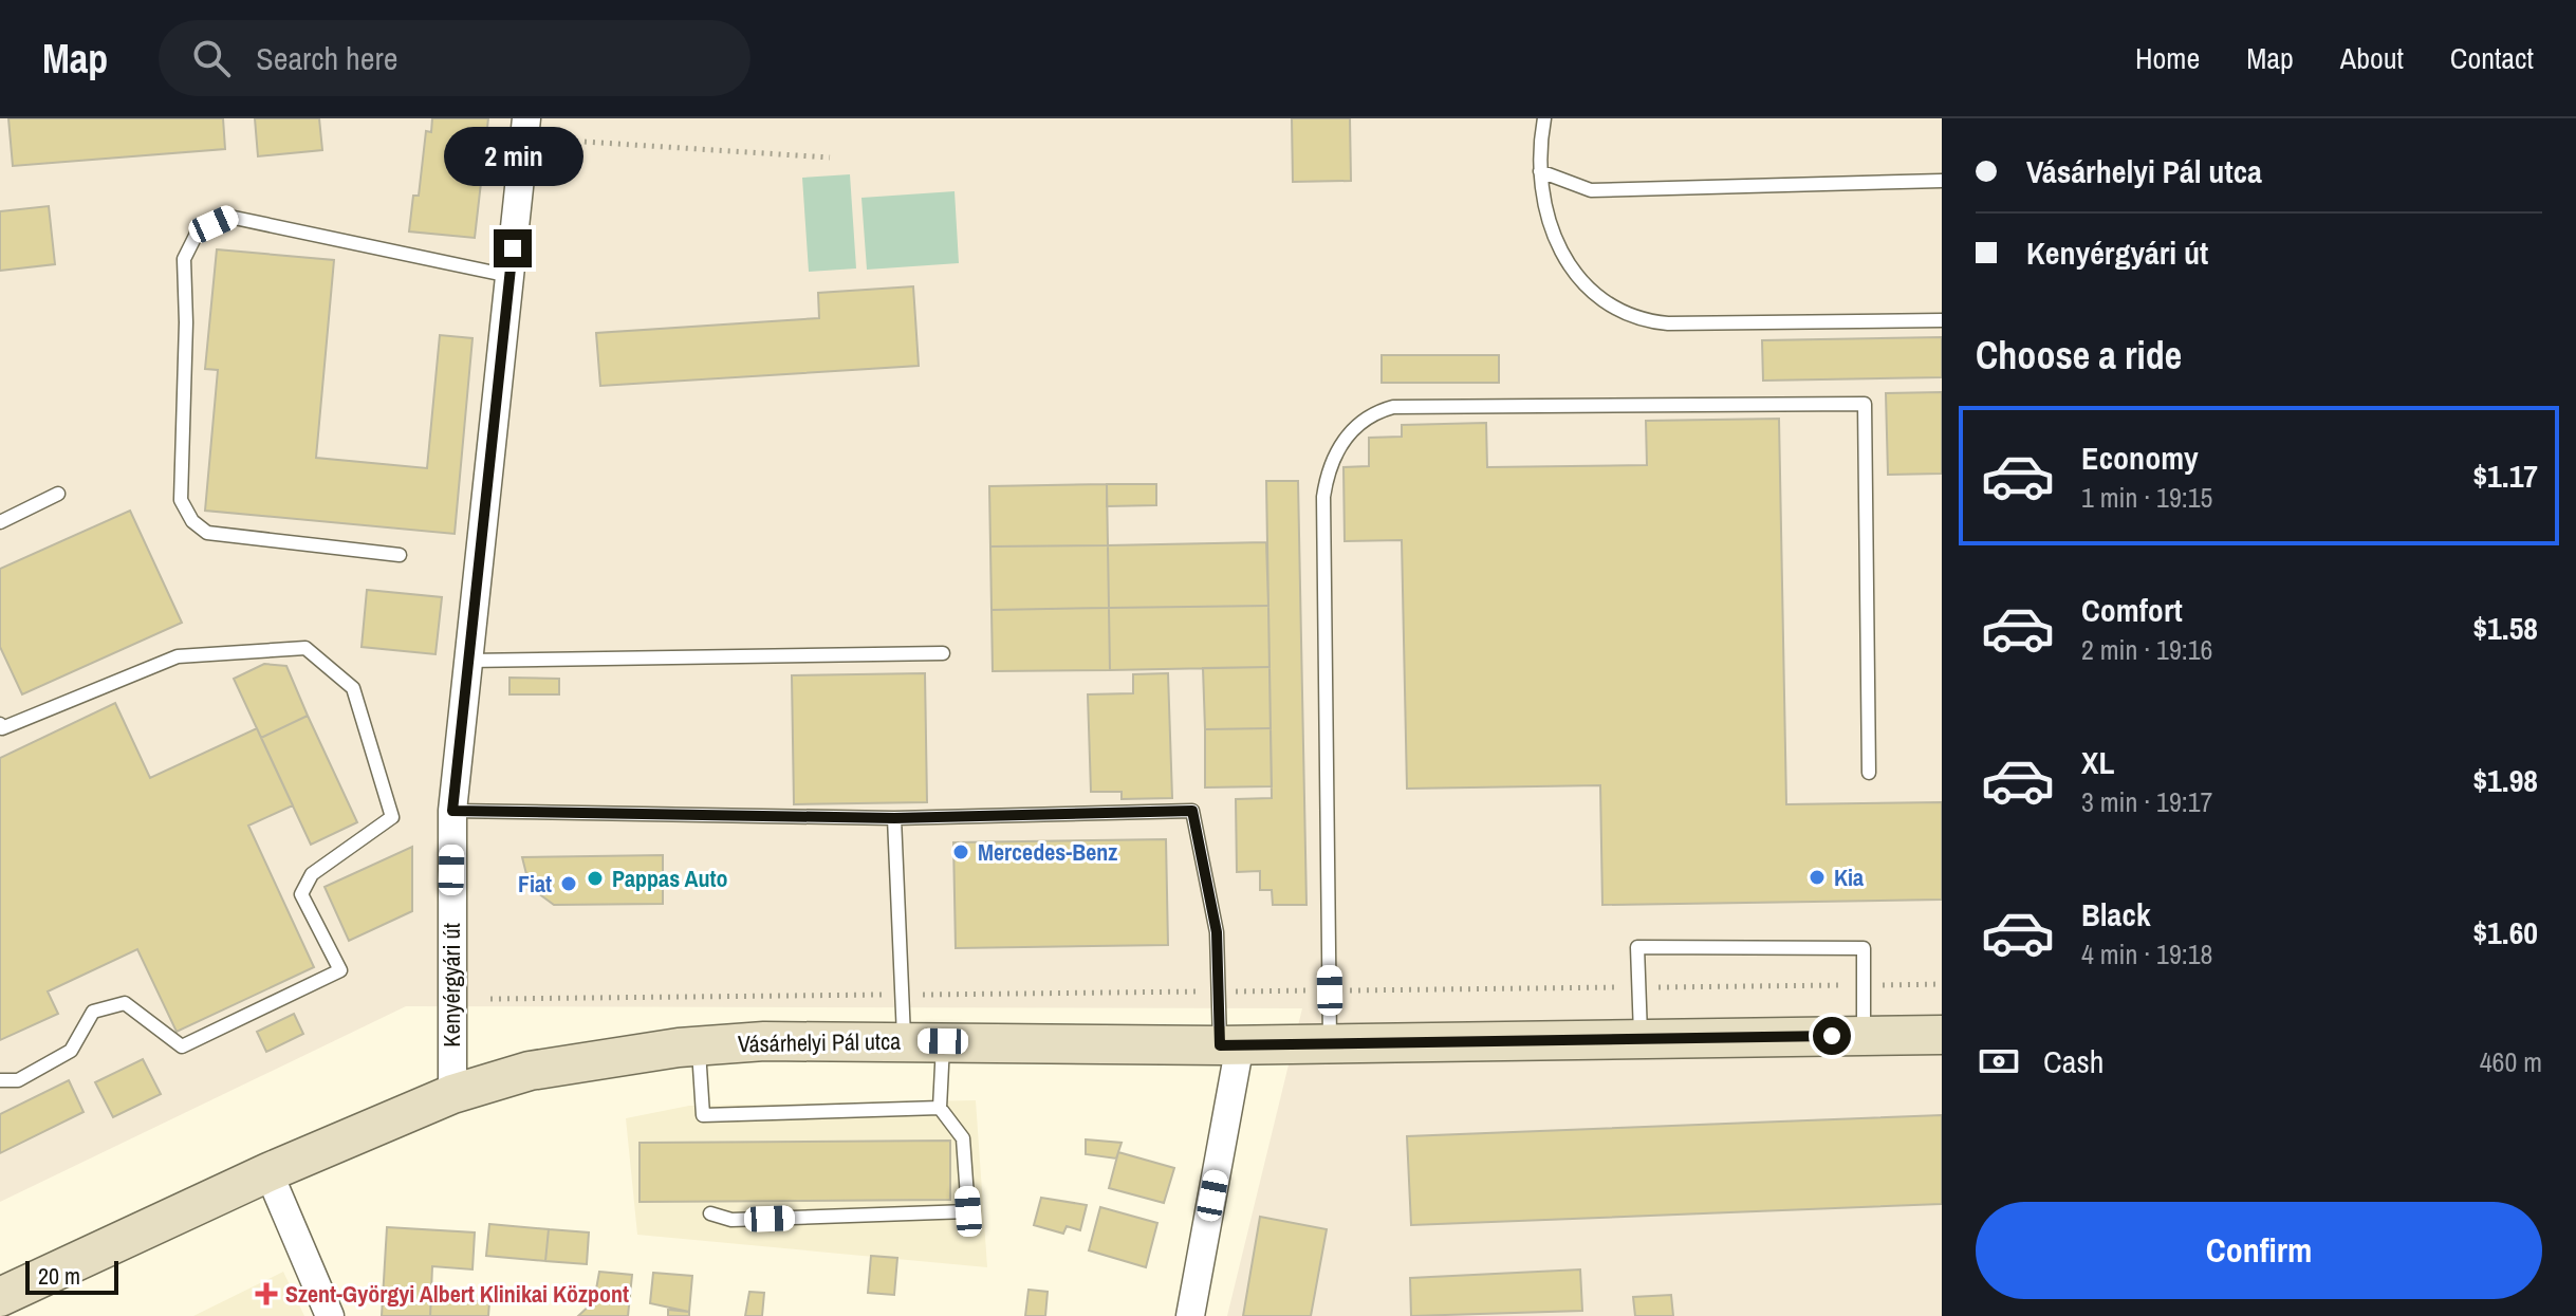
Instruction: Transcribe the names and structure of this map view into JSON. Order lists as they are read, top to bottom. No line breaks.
{"streets":{"main road":["Vásárhelyi Pál utca"],"street":["Kenyérgyári út"]},"crossings":[["Kenyérgyári út","Vásárhelyi Pál utca"]],"places":{"other":["Mercedes-Benz","Kia","Pappas Auto","Fiat"],"health":["Szent-Györgyi Albert Klinikai Központ"]},"scale_bar":"20 m","page":{"header":"Map","search":"Search here","nav":["Home","Map","About","Contact"],"banner":["Vásárhelyi Pál utca","Kenyérgyári út"],"bubble":"2 min","heading":"Choose a ride","list":[{"name":"Economy","note":"1 min · 19:15","value":"$1.17"},{"name":"Comfort","note":"2 min · 19:16","value":"$1.58"},{"name":"XL","note":"3 min · 19:17","value":"$1.98"},{"name":"Black","note":"4 min · 19:18","value":"$1.60"}],"pay":["Cash","460 m"],"buttons":"Confirm","scale":"20 m"}}
